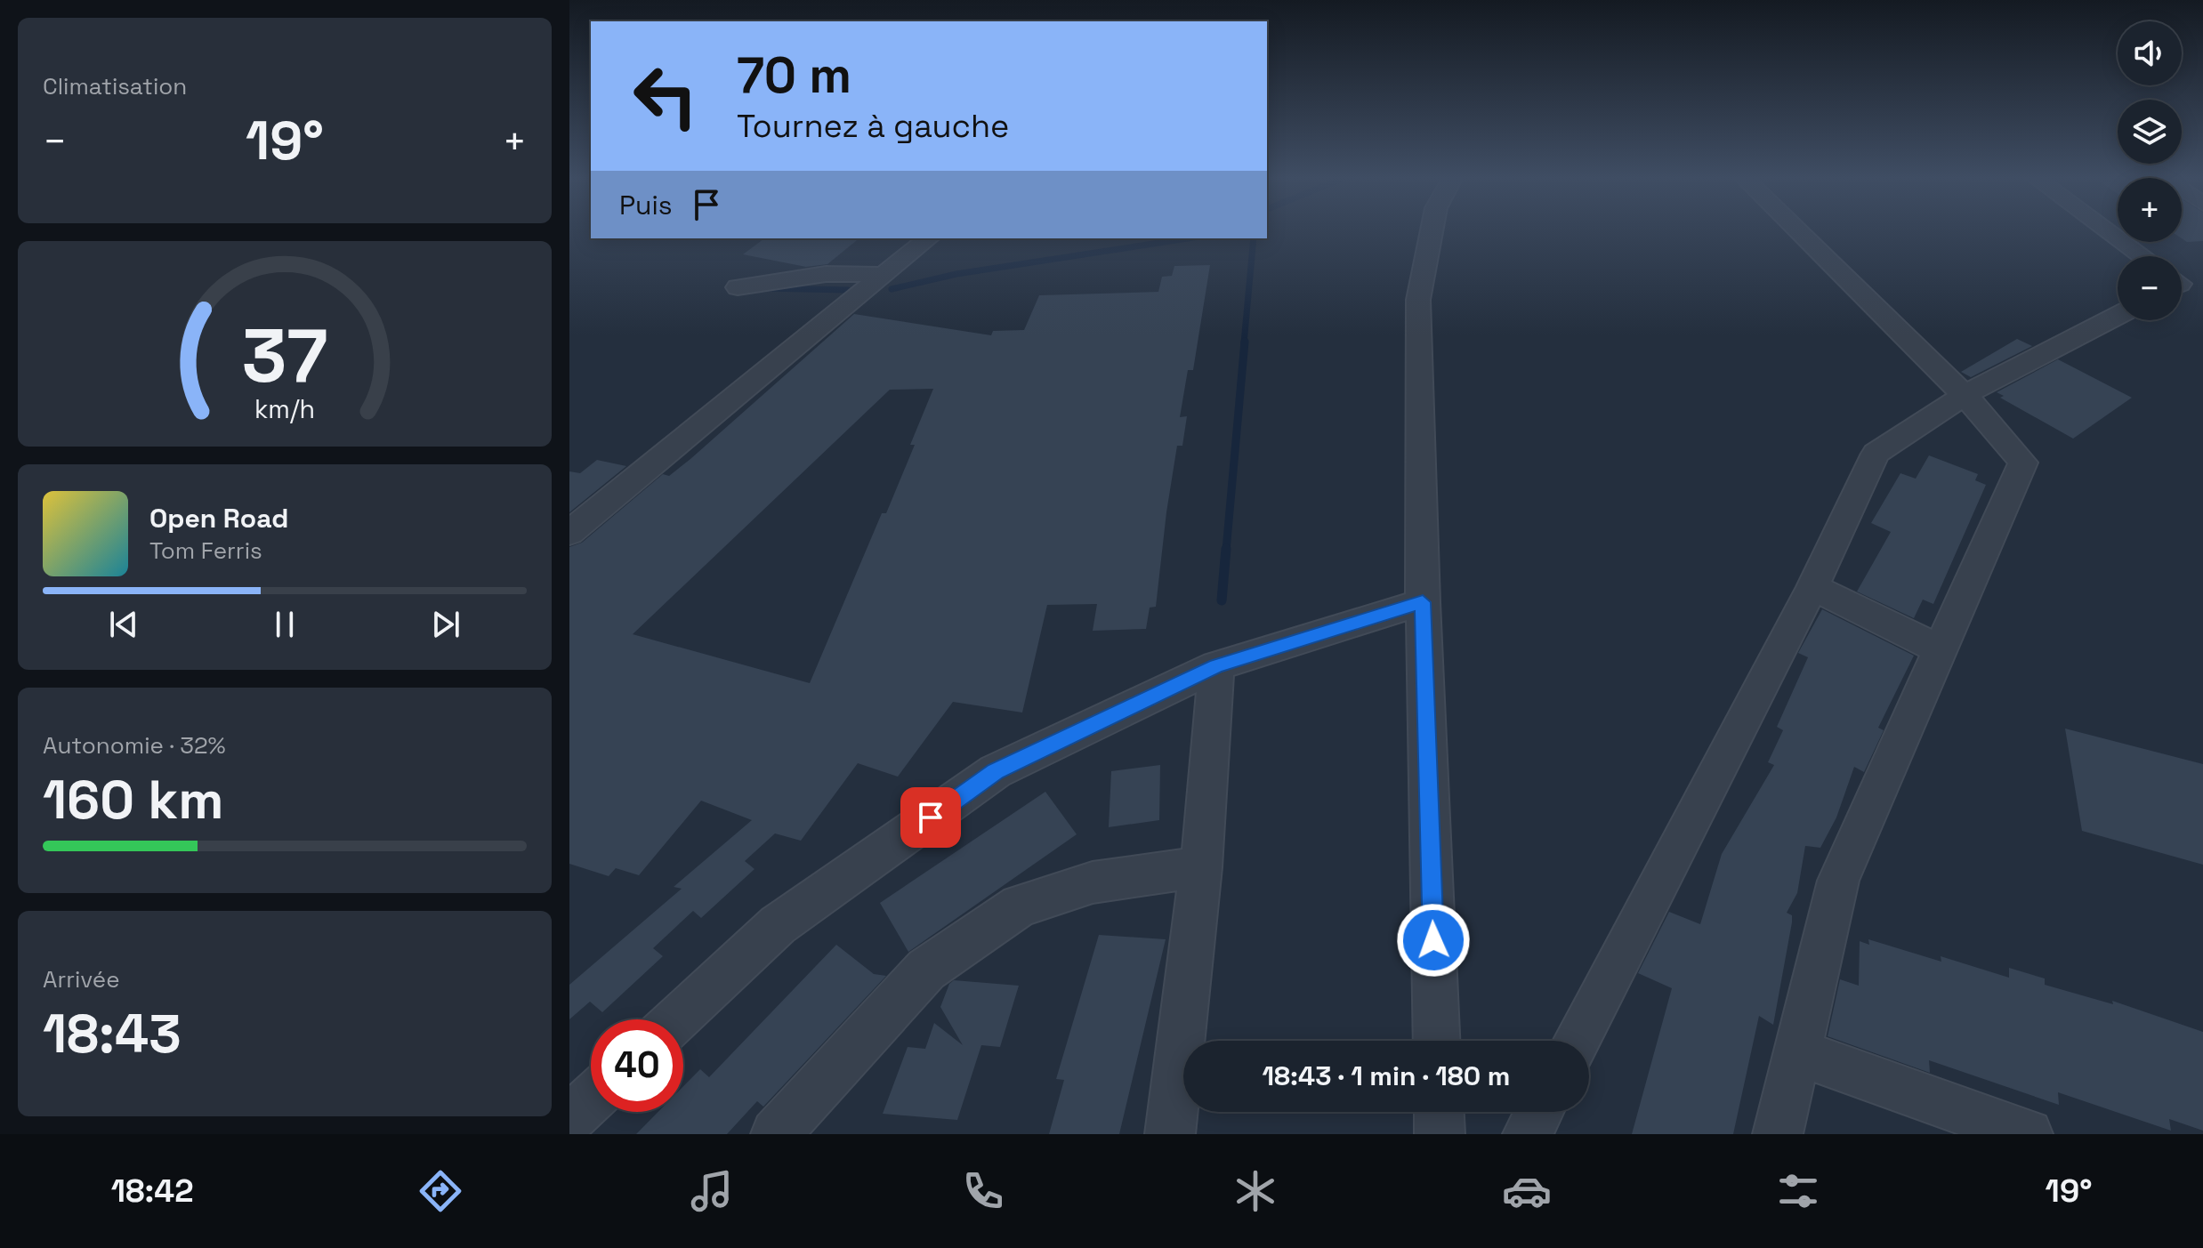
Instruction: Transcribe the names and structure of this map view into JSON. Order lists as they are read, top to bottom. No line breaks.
{"page":{"tile":["Climatisation",["Autonomie · 32%","160 km"],["Arrivée","18:43"]],"map_buttons":["+","−"],"turn":["70 m","Tournez à gauche"],"heat":["−","19°","+"],"then":"Puis","song":["Open Road","Tom Ferris"],"limit":"40","trip":"18:43 · 1 min · 180 m","tabs":["18:42","19°"],"gauge":["37","km/h"]}}
